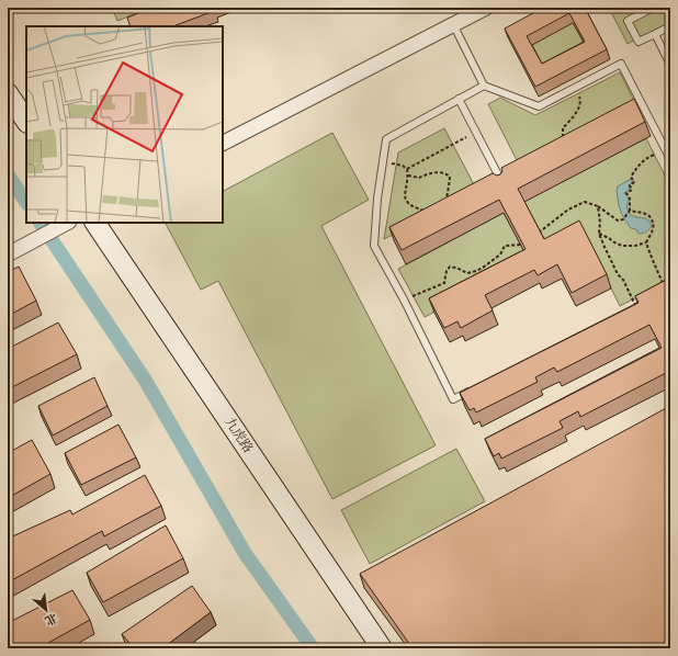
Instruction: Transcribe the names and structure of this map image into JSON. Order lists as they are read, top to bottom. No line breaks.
{"streets":{"street":["九虎路"]},"north":"bottom right"}
